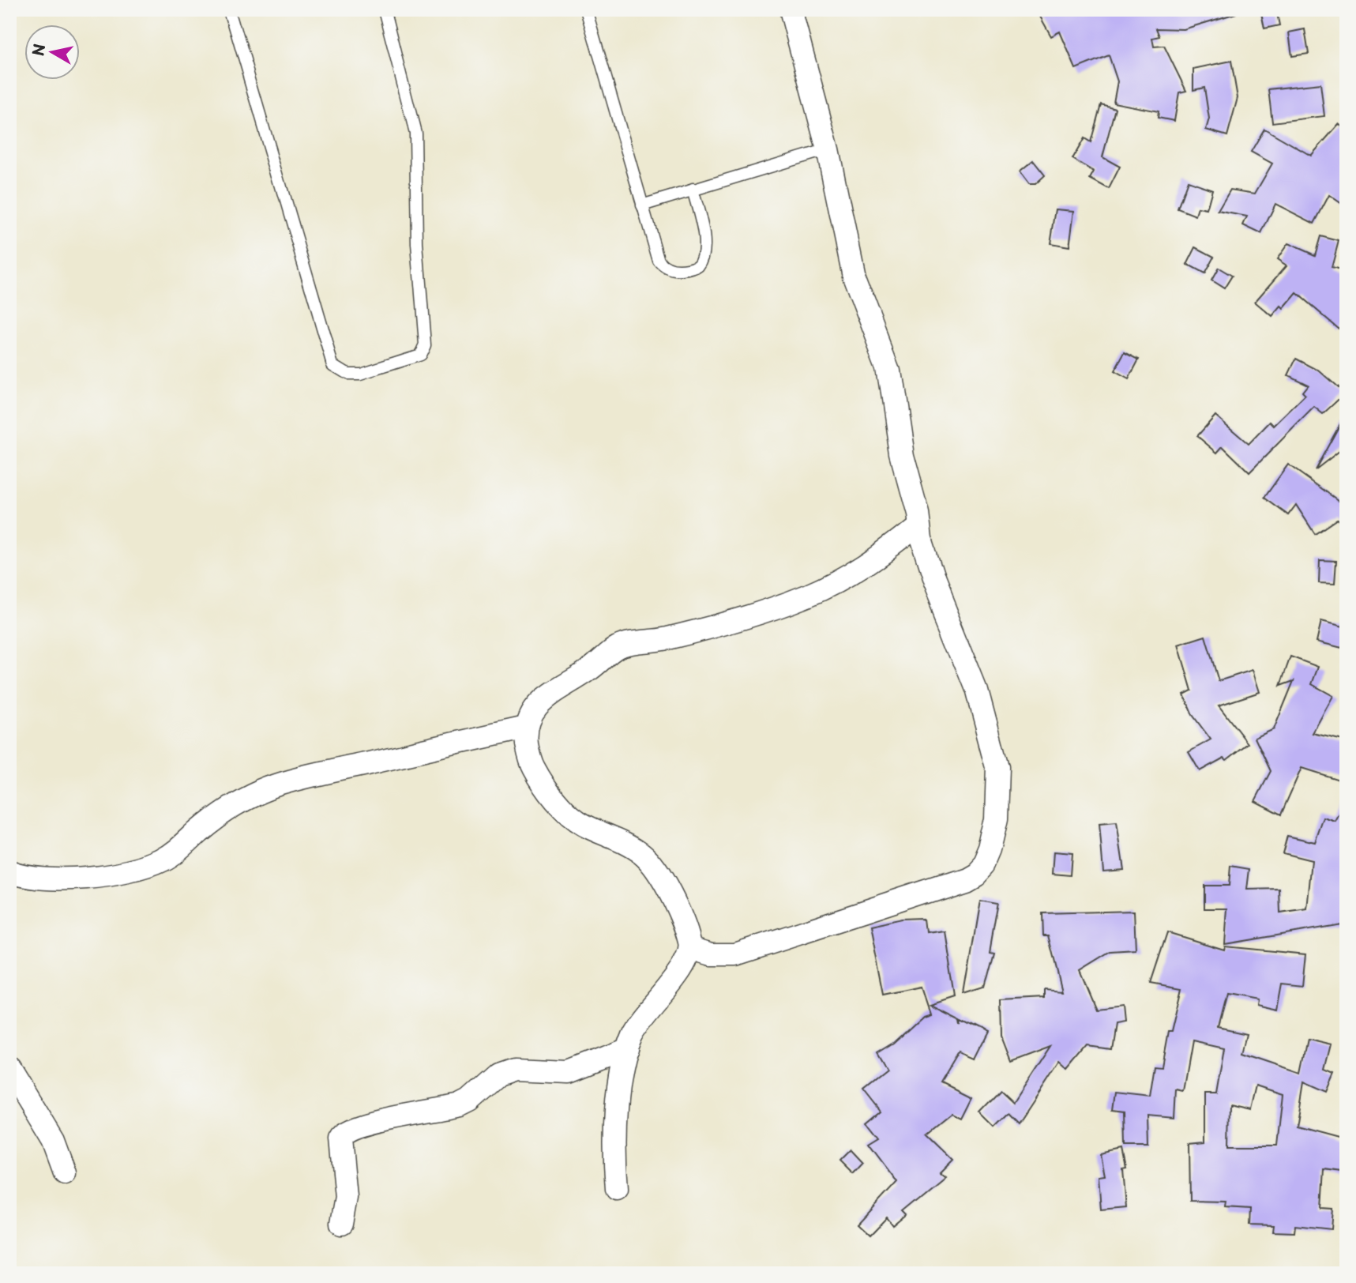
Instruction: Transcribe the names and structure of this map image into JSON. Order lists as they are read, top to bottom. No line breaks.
{"north":"left"}
